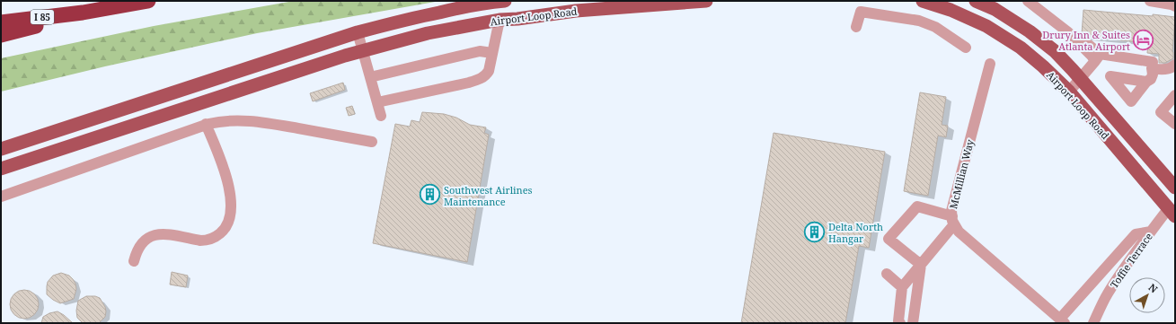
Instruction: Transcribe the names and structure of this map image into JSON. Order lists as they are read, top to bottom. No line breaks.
{"streets":{"highway":["I 85"],"main road":["Airport Loop Road"],"street":["McMillian Way","Toffie Terrace"]},"crossings":[["Airport Loop Road","Toffie Terrace"]],"places":{"hotel":["Drury Inn & Suites Atlanta Airport"],"building":["Southwest Airlines Maintenance","Delta North Hangar"]},"north":"top right"}
